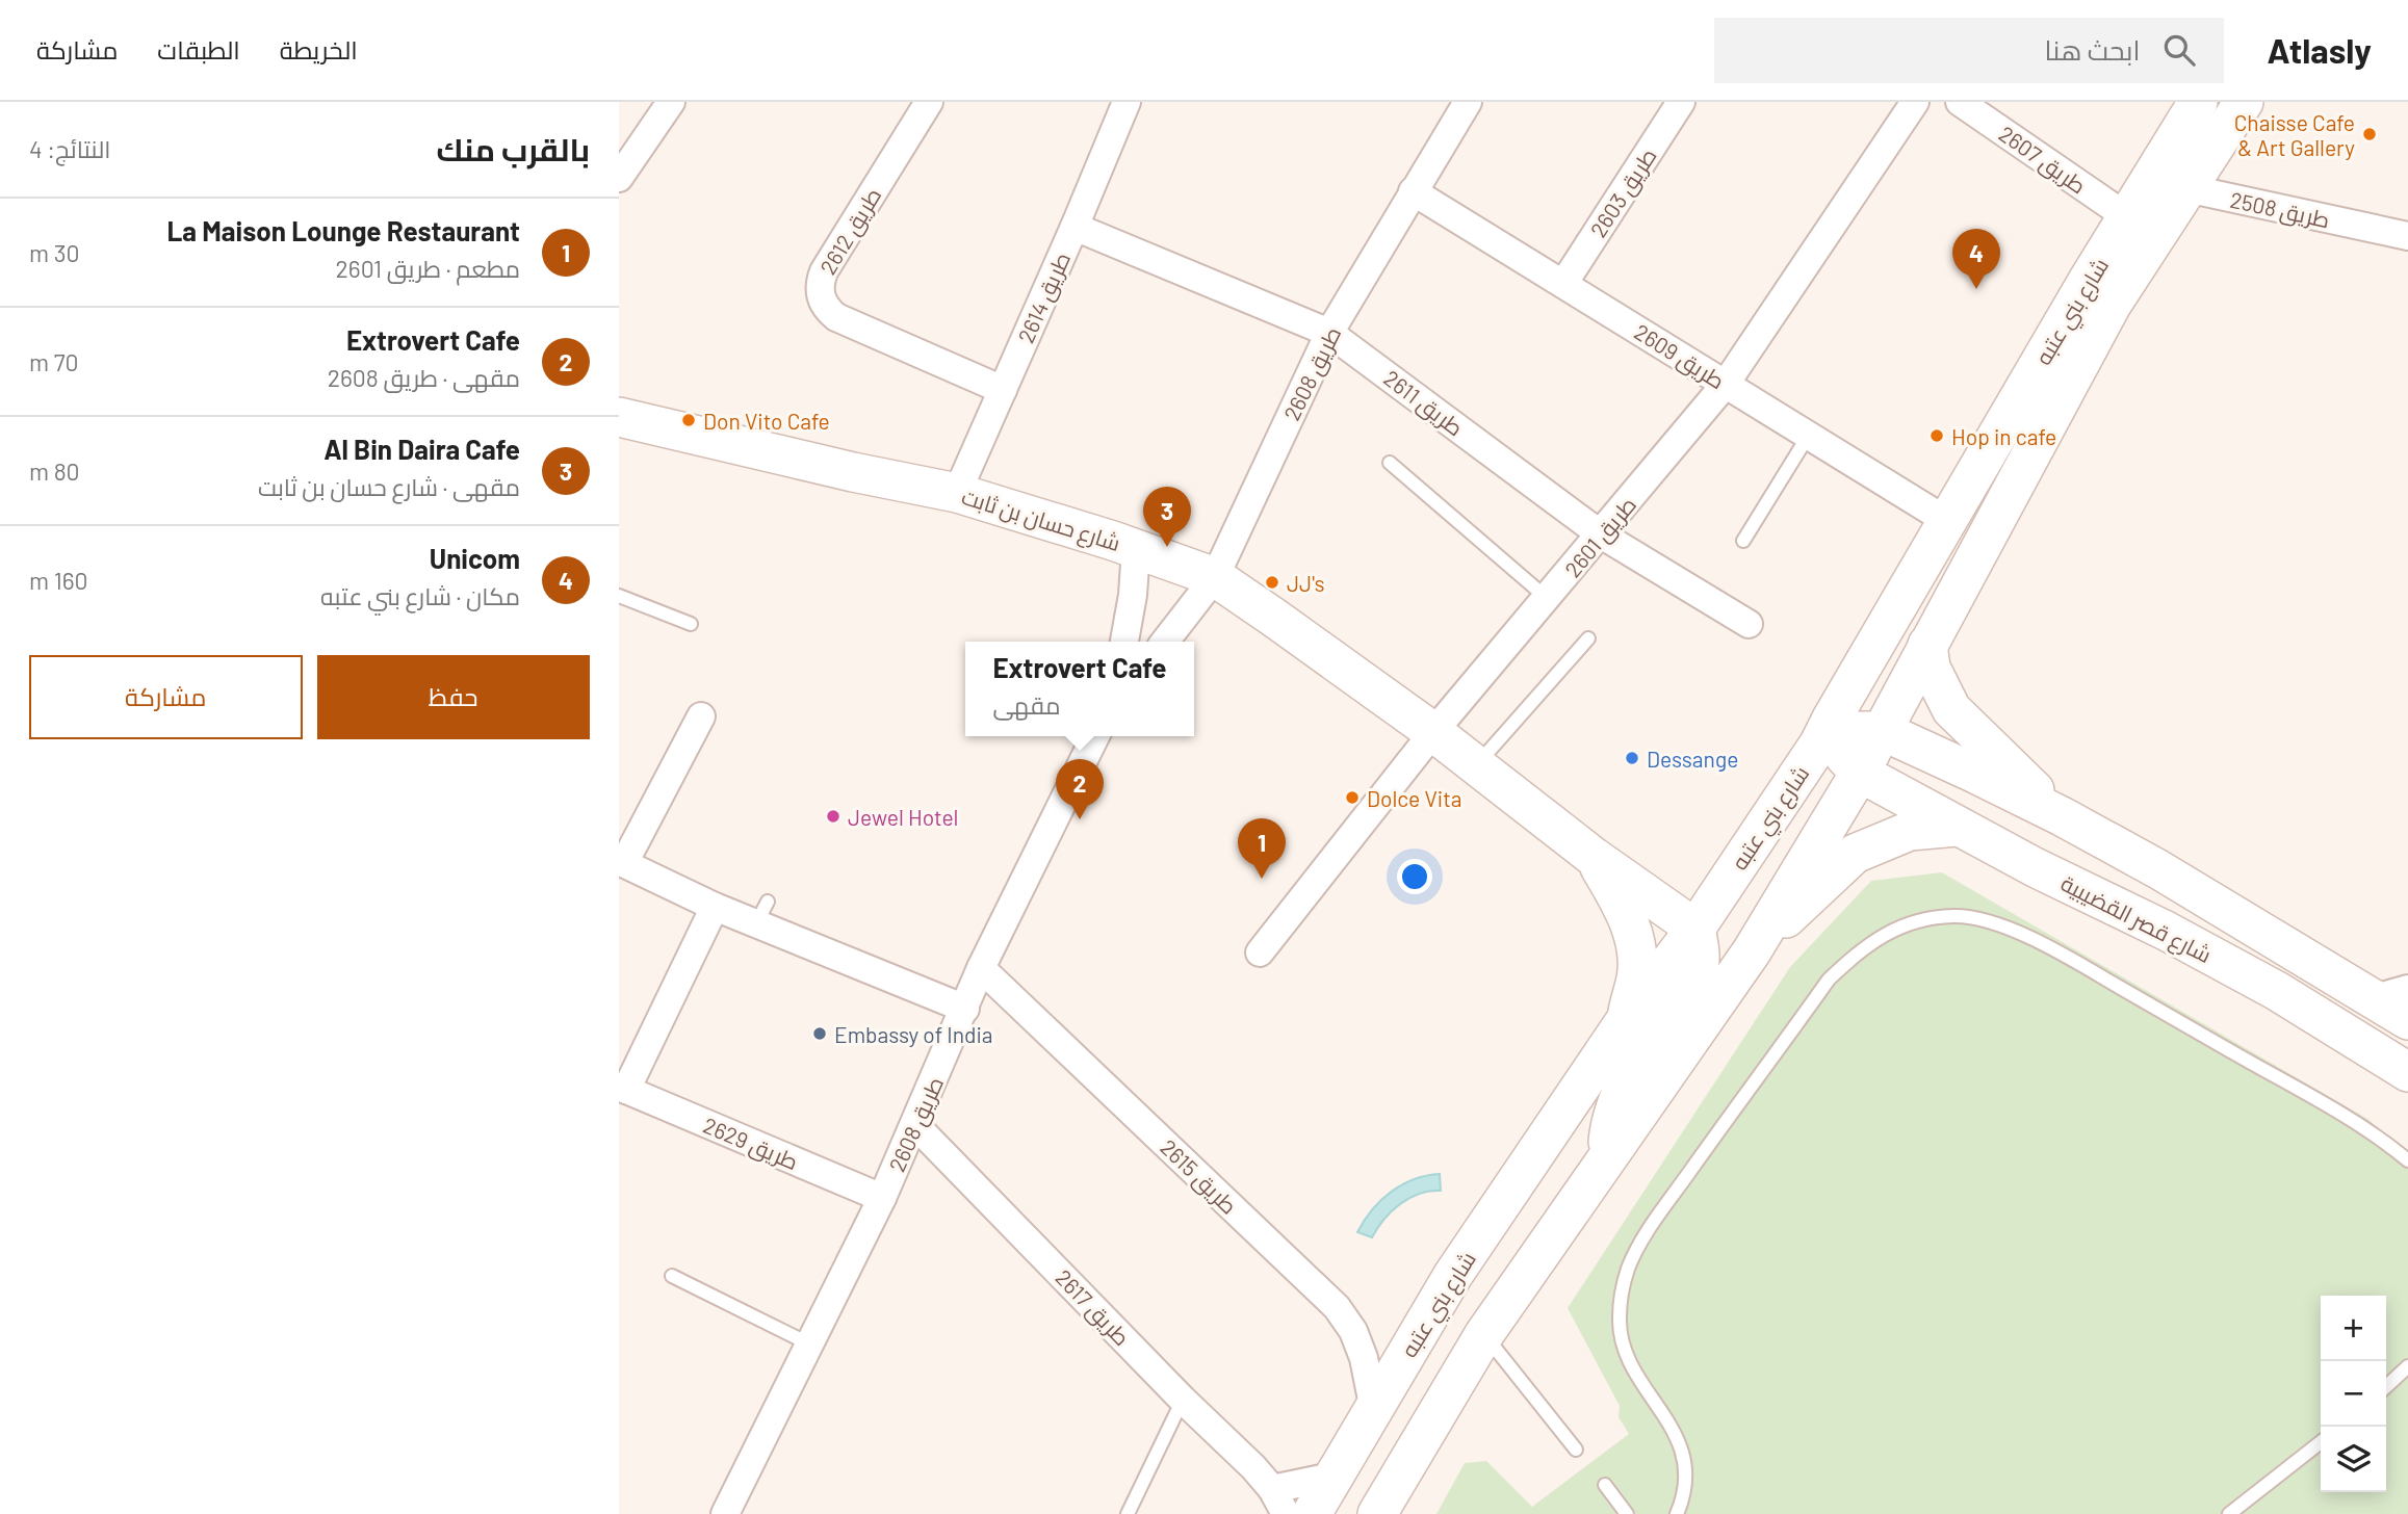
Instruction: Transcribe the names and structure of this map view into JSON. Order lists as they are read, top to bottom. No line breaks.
{"streets":{"main road":["شارع بني عتبه","شارع حسان بن ثابت","شارع قصر القضيبية"],"street":["طريق 2607","طريق 2603","طريق 2508","طريق 2612","طريق 2614","طريق 2609","طريق 2608","طريق 2611","طريق 2601","طريق 2629","طريق 2615","طريق 2617"]},"crossings":[["طريق 2607","شارع بني عتبه"],["طريق 2603","طريق 2609"],["طريق 2508","شارع بني عتبه"],["طريق 2612","طريق 2614"],["طريق 2614","طريق 2611"],["طريق 2614","شارع حسان بن ثابت"],["شارع بني عتبه","طريق 2609"],["شارع بني عتبه","شارع حسان بن ثابت"],["شارع بني عتبه","شارع قصر القضيبية"],["شارع بني عتبه","طريق 2615"],["طريق 2609","طريق 2608"],["طريق 2609","طريق 2601"],["طريق 2608","طريق 2611"],["طريق 2608","شارع حسان بن ثابت"],["طريق 2608","طريق 2629"],["طريق 2608","طريق 2615"],["طريق 2608","طريق 2617"],["طريق 2611","طريق 2601"],["شارع حسان بن ثابت","طريق 2601"]],"places":["Chaisse Cafe & Art Gallery","Don Vito Cafe","Hop in cafe","JJ's","Dessange","Dolce Vita","Jewel Hotel","Embassy of India"],"page":{"header":"Atlasly","search":"ابحث هنا","nav":["الخريطة","الطبقات","مشاركة"],"heading":["بالقرب منك","النتائج: 4"],"list":[{"mark":"1","name":"La Maison Lounge Restaurant","note":"مطعم · طريق 2601","value":"30 m"},{"mark":"2","name":"Extrovert Cafe","note":"مقهى · طريق 2608","value":"70 m"},{"mark":"3","name":"Al Bin Daira Cafe","note":"مقهى · شارع حسان بن ثابت","value":"80 m"},{"mark":"4","name":"Unicom","note":"مكان · شارع بني عتبه","value":"160 m"}],"pins":["4","3","2","1"],"buttons":["حفظ","مشاركة"],"popup":["Extrovert Cafe","مقهى"],"map_buttons":["+","−"]}}
